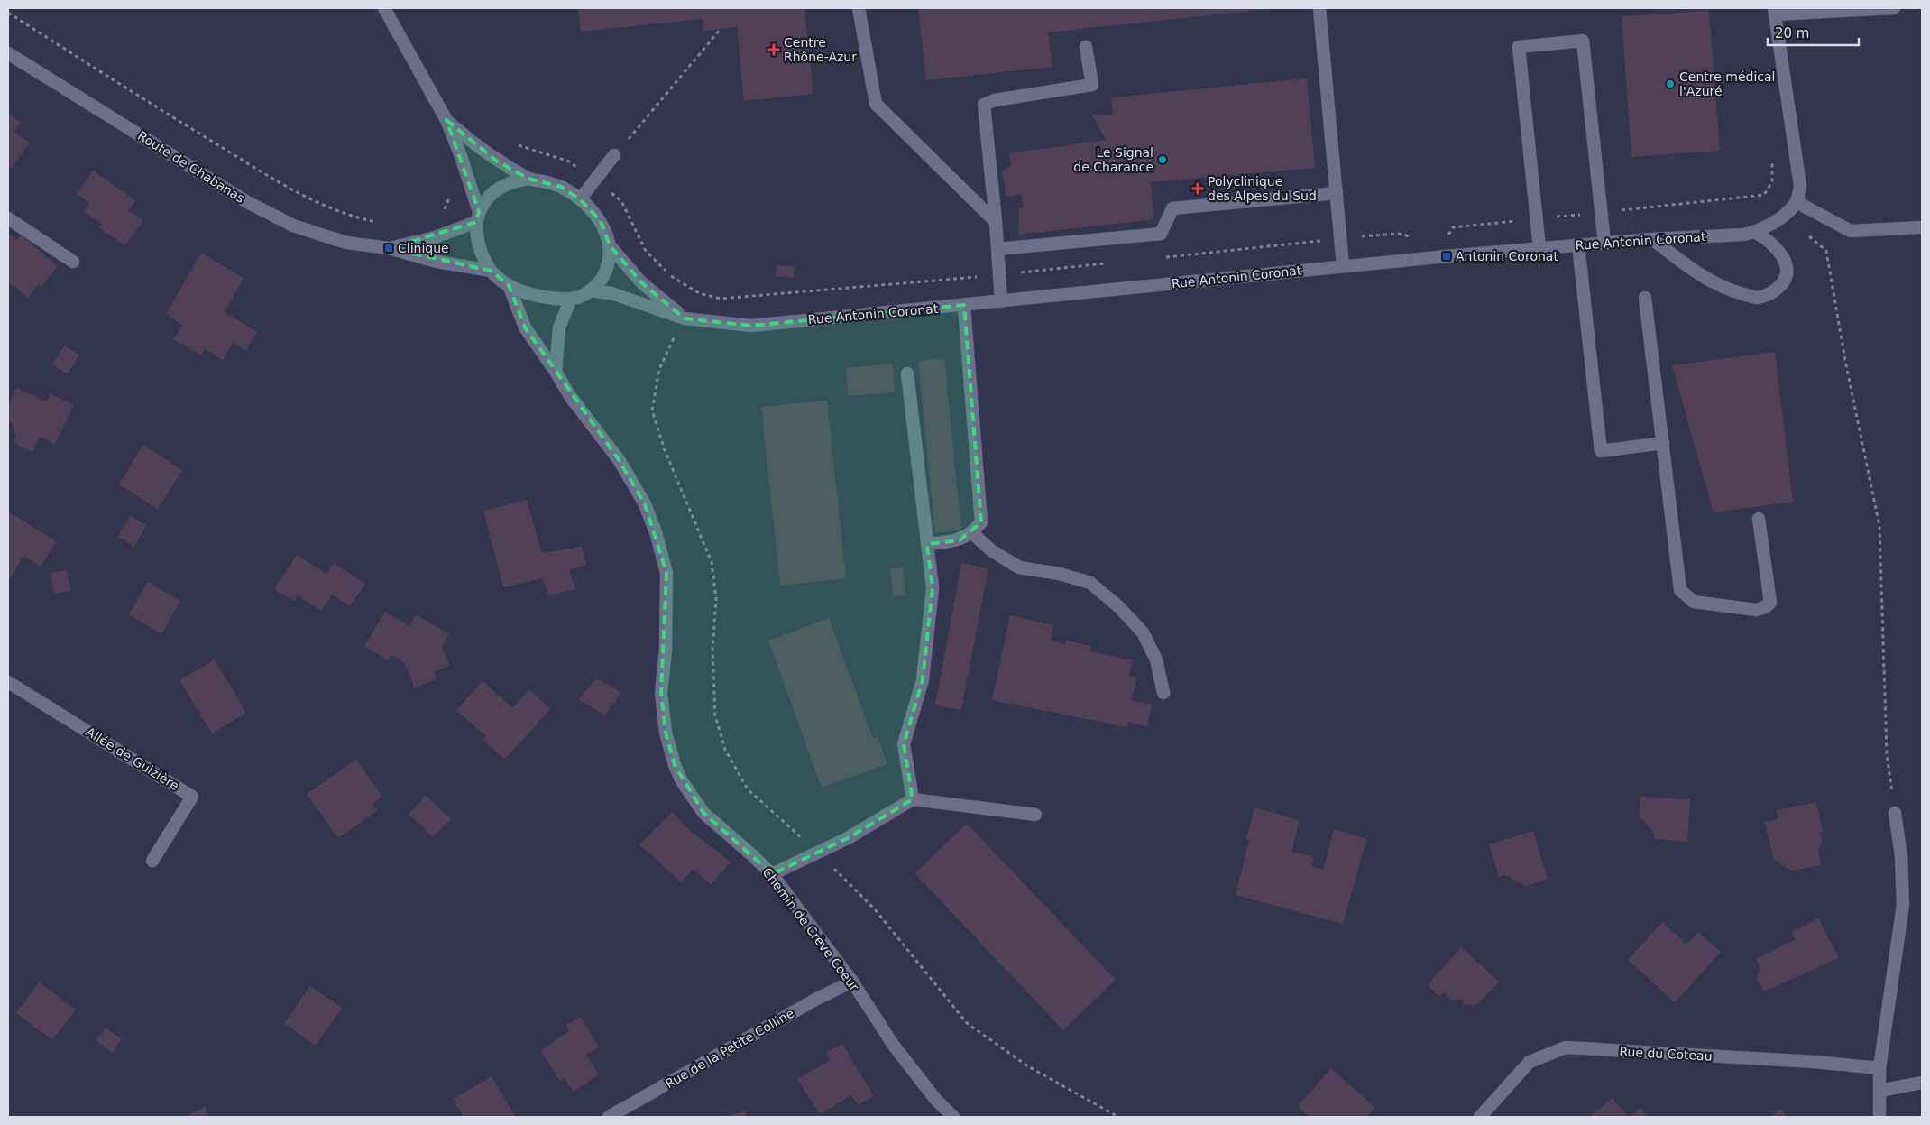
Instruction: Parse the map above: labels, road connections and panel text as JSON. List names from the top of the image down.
{
  "streets": {
    "street": [
      "Route de Chabanas",
      "Rue Antonin Coronat",
      "Allée de Guizière",
      "Chemin de Crève Coeur",
      "Rue de la Petite Colline",
      "Rue du Coteau"
    ]
  },
  "crossings": [
    ["Route de Chabanas", "Rue Antonin Coronat"],
    ["Route de Chabanas", "Chemin de Crève Coeur"],
    ["Rue Antonin Coronat", "Chemin de Crève Coeur"],
    ["Chemin de Crève Coeur", "Rue de la Petite Colline"]
  ],
  "places": {
    "health": ["Centre Rhône-Azur", "Polyclinique des Alpes du Sud"],
    "other": ["Centre médical l'Azuré", "Le Signal de Charance"],
    "transit": ["Clinique", "Antonin Coronat"]
  },
  "scale_bar": "20 m"
}
